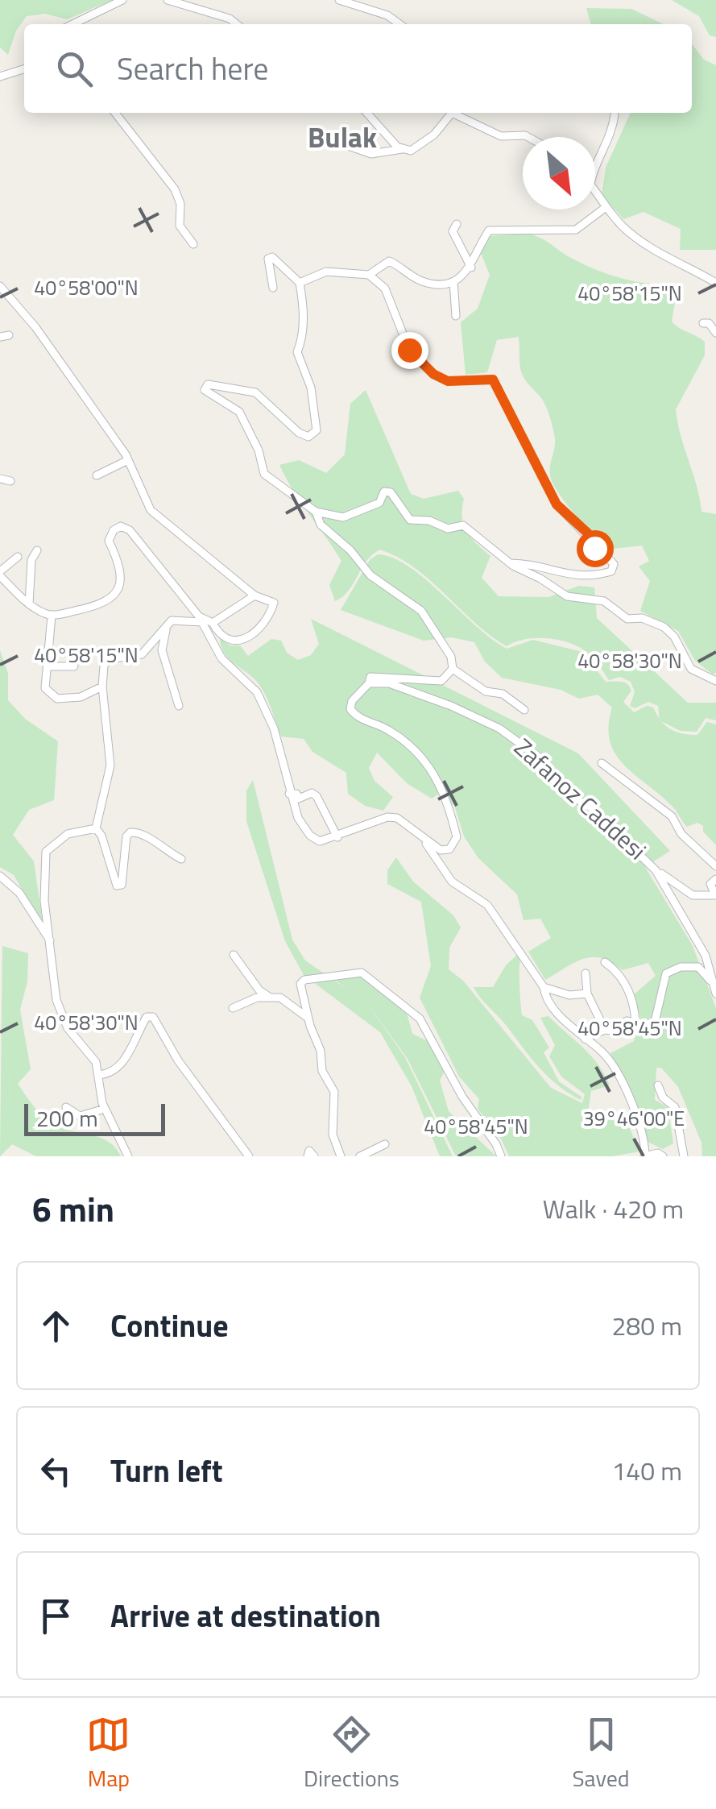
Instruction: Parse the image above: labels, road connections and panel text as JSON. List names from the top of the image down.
{
  "streets": {
    "street": ["Zafanoz Caddesi"]
  },
  "districts": ["Bulak"],
  "scale_bar": "200 m",
  "north": "bottom right",
  "page": {
    "search": "Search here",
    "scale": "200 m",
    "heading": ["6 min", "Walk · 420 m"],
    "list": [
      ["Continue", "280 m"],
      ["Turn left", "140 m"],
      "Arrive at destination"
    ],
    "nav": ["Map", "Directions", "Saved"]
  },
  "coordinates": [
    "40°58'00\"N",
    "40°58'15\"N",
    "40°58'30\"N",
    "40°58'45\"N",
    "39°46'00\"E"
  ]
}
